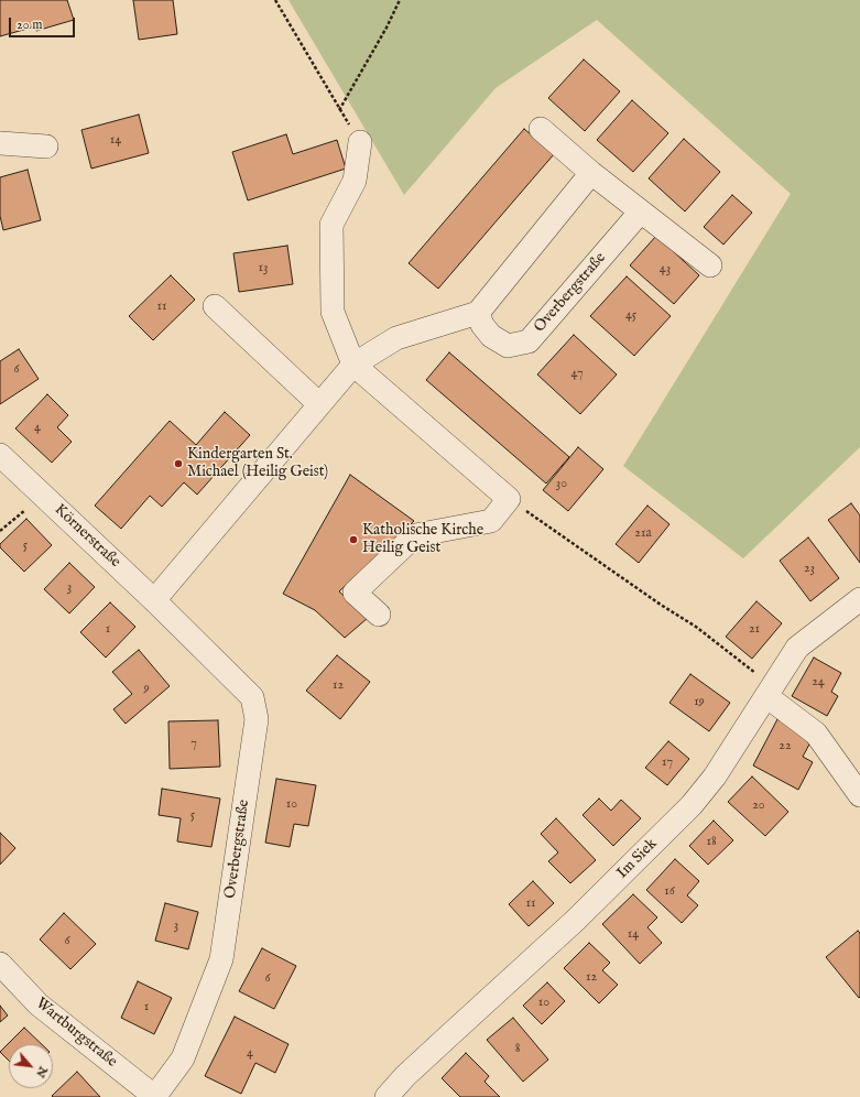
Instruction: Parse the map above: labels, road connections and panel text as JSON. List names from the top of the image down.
{
  "streets": {
    "street": [
      "Overbergstraße",
      "Körnerstraße",
      "Im Siek",
      "Wartburgstraße"
    ]
  },
  "crossings": [
    ["Overbergstraße", "Körnerstraße"],
    ["Overbergstraße", "Wartburgstraße"]
  ],
  "places": ["Kindergarten St. Michael (Heilig Geist)", "Katholische Kirche Heilig Geist"],
  "house_numbers": [
    "14",
    "13",
    "43",
    "11",
    "45",
    "6",
    "47",
    "4",
    "30",
    "21a",
    "5",
    "23",
    "3",
    "1",
    "21",
    "24",
    "12",
    "9",
    "19",
    "7",
    "22",
    "17",
    "10",
    "20",
    "5",
    "18",
    "16",
    "11",
    "3",
    "14",
    "6",
    "12",
    "6",
    "10",
    "1",
    "8",
    "4"
  ],
  "scale_bar": "20 m",
  "north": "bottom right"
}
